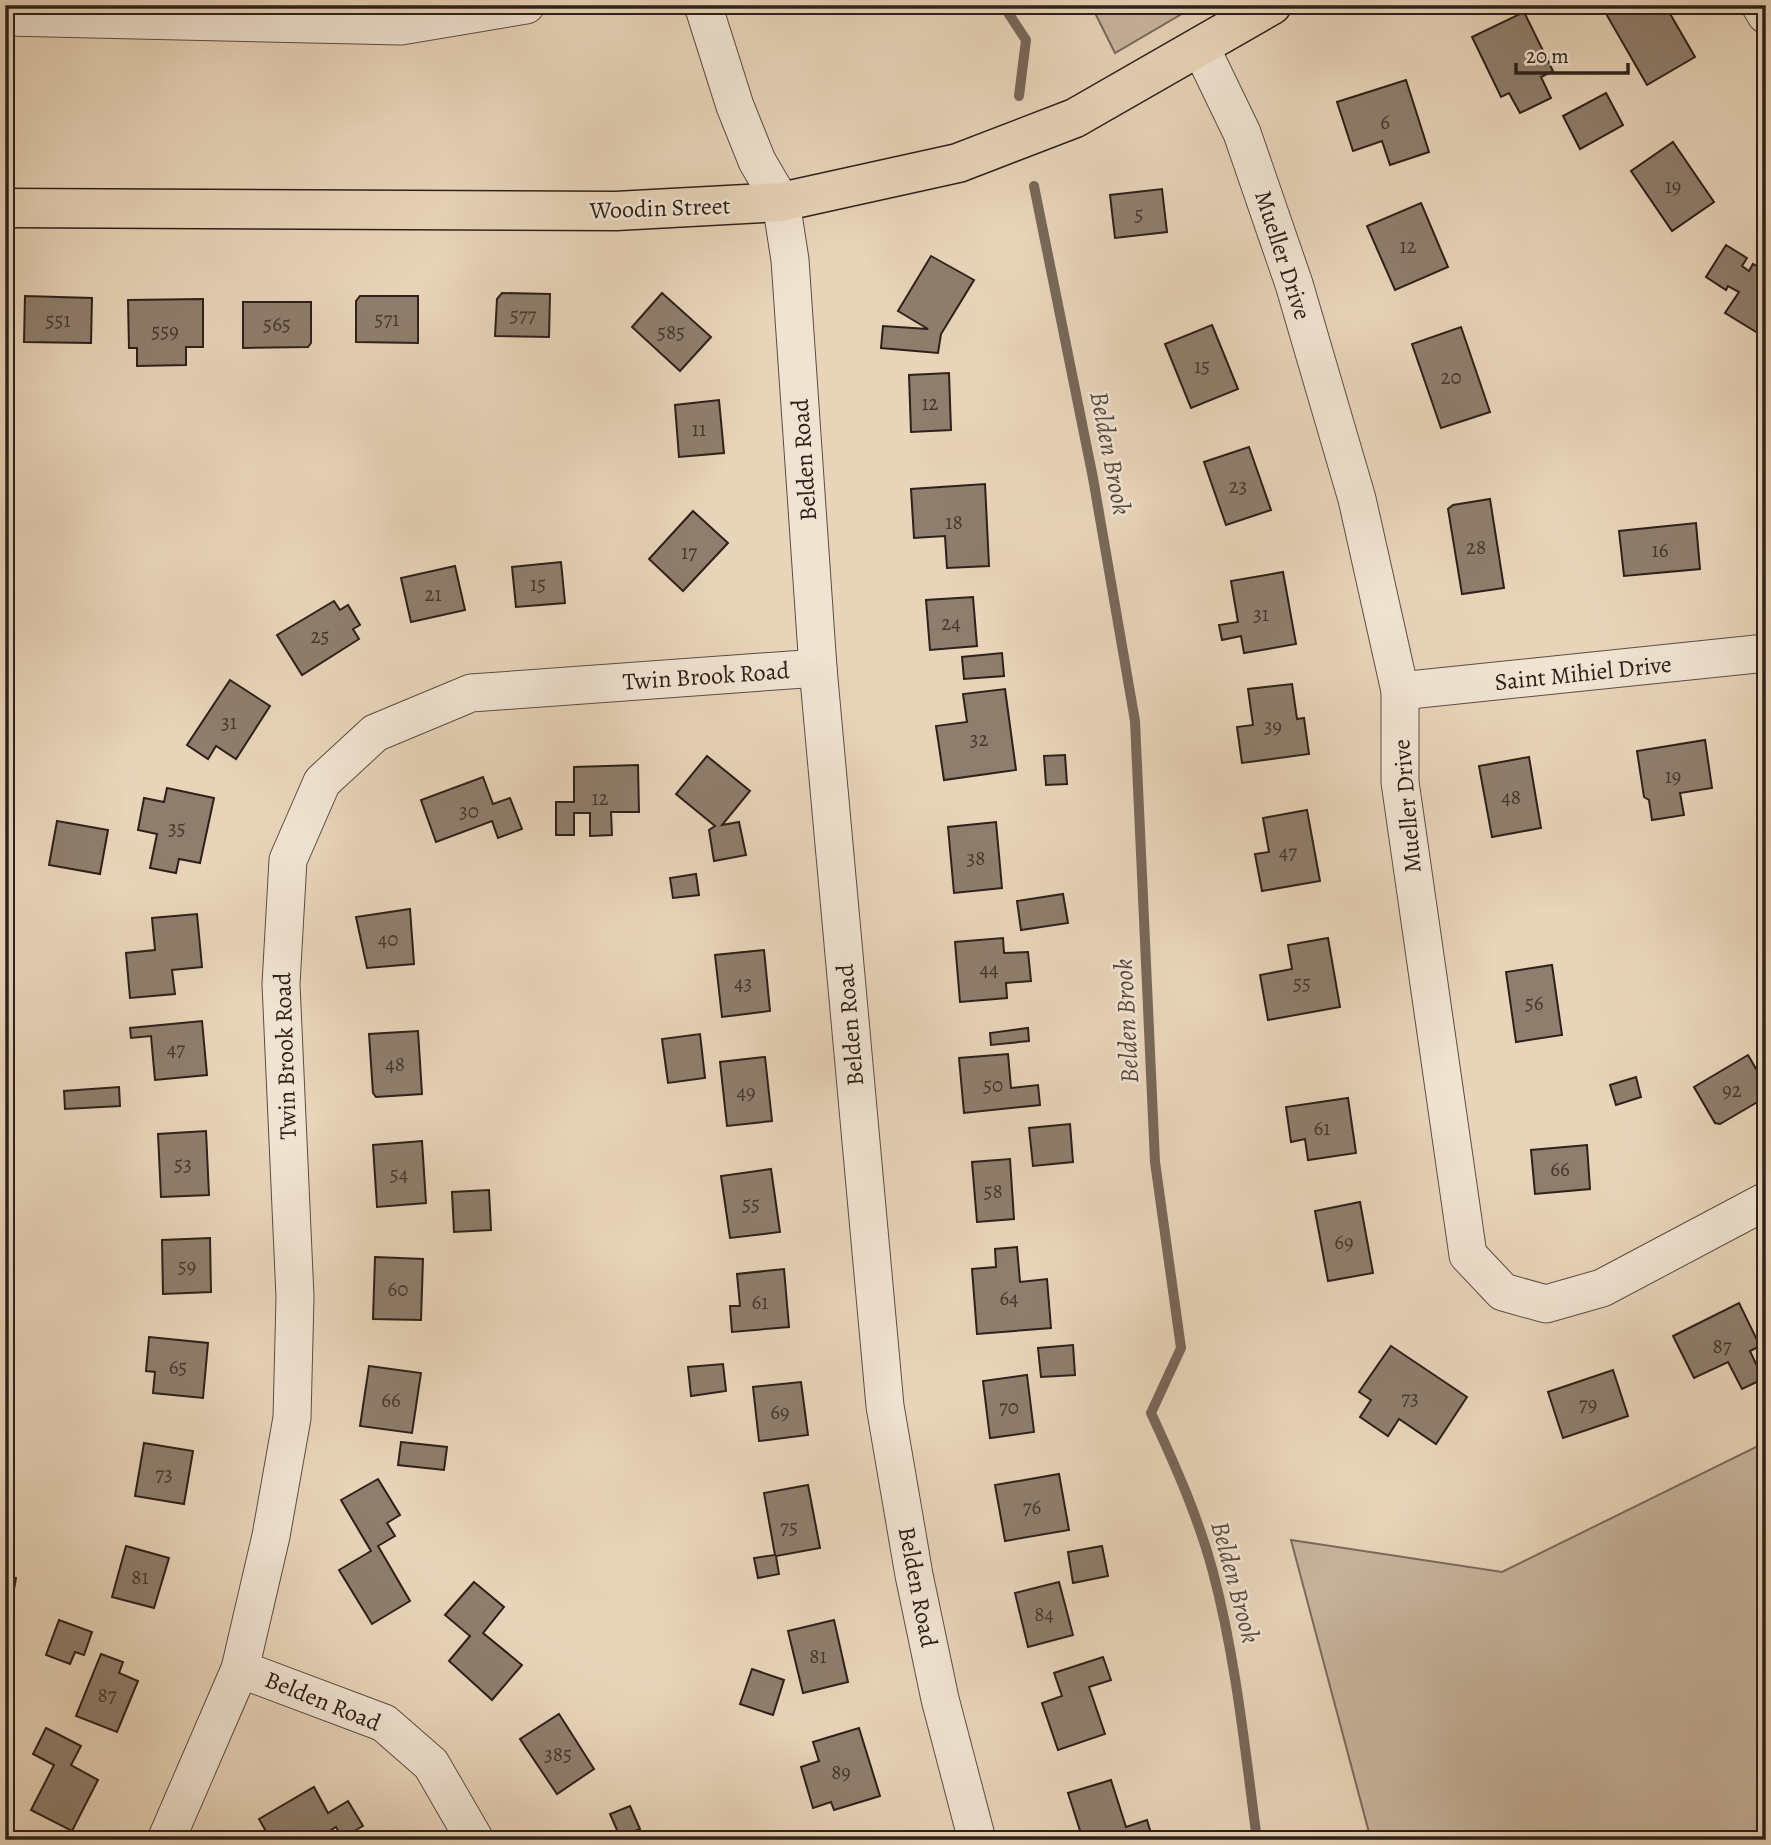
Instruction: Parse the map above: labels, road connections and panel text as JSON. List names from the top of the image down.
{
  "streets": {
    "main road": ["Woodin Street"],
    "street": [
      "Mueller Drive",
      "Belden Road",
      "Saint Mihiel Drive",
      "Twin Brook Road"
    ]
  },
  "crossings": [
    ["Woodin Street", "Mueller Drive"],
    ["Woodin Street", "Belden Road"],
    ["Mueller Drive", "Saint Mihiel Drive"],
    ["Belden Road", "Twin Brook Road"]
  ],
  "water": ["Belden Brook"],
  "house_numbers": [
    "6",
    "19",
    "5",
    "12",
    "577",
    "571",
    "551",
    "565",
    "559",
    "585",
    "15",
    "20",
    "12",
    "11",
    "23",
    "18",
    "28",
    "16",
    "17",
    "15",
    "21",
    "31",
    "24",
    "25",
    "31",
    "39",
    "32",
    "19",
    "48",
    "12",
    "30",
    "35",
    "47",
    "38",
    "40",
    "44",
    "43",
    "55",
    "56",
    "47",
    "48",
    "50",
    "92",
    "49",
    "61",
    "53",
    "66",
    "54",
    "58",
    "55",
    "69",
    "59",
    "60",
    "64",
    "61",
    "87",
    "65",
    "73",
    "66",
    "79",
    "70",
    "69",
    "73",
    "76",
    "75",
    "81",
    "84",
    "81",
    "87",
    "385",
    "89"
  ],
  "scale_bar": "20 m"
}
